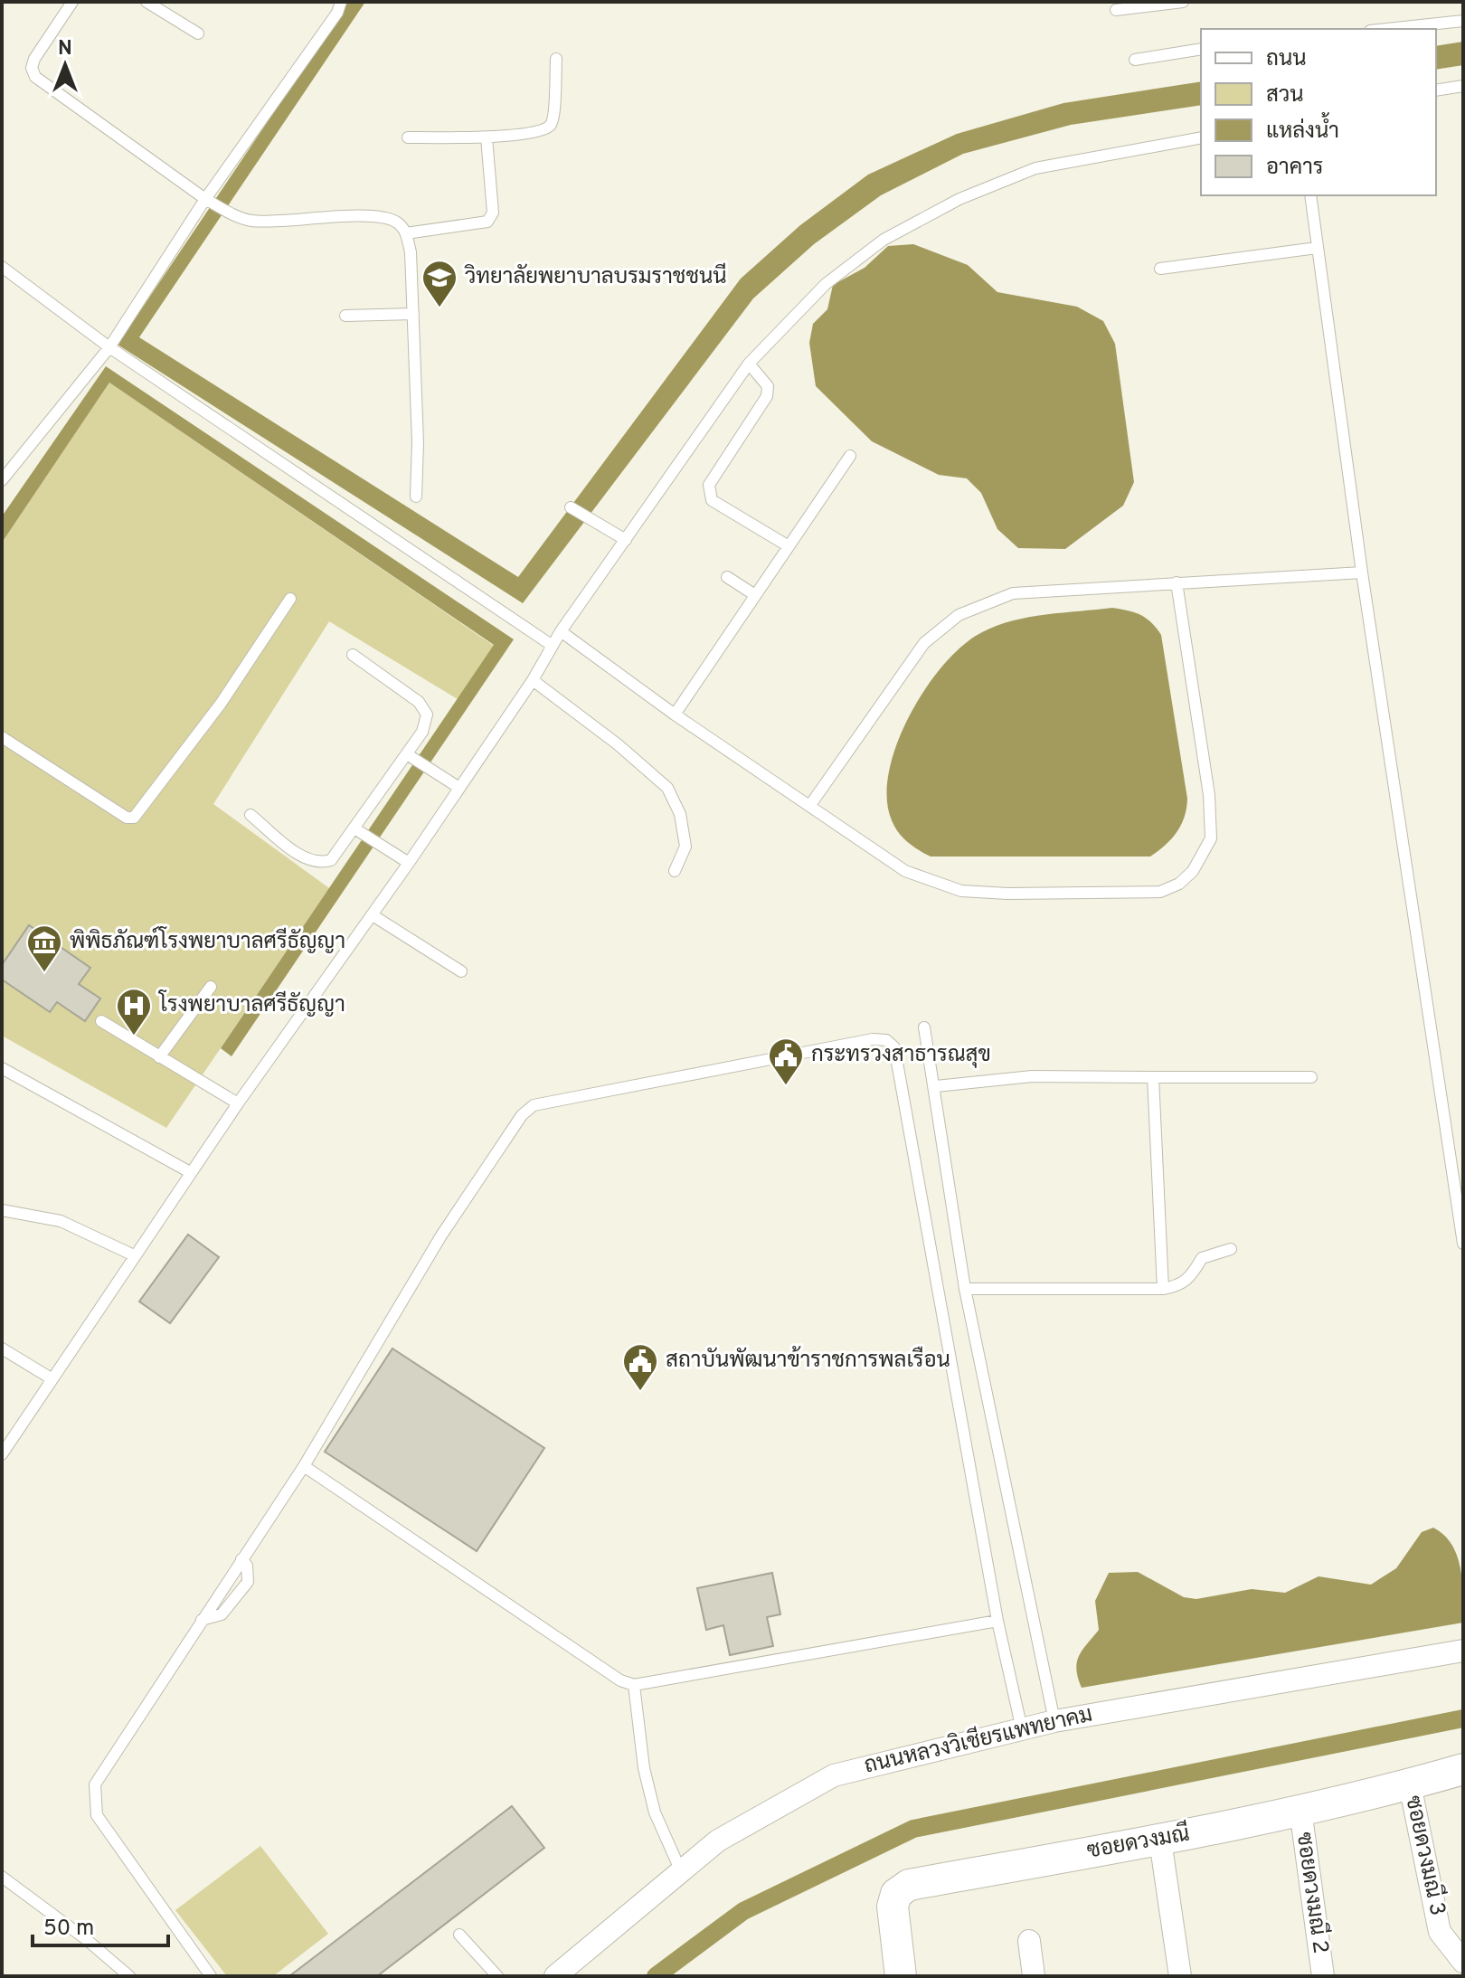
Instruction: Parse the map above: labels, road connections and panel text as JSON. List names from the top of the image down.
{
  "streets": {
    "street": [
      "ถนนหลวงวิเชียรแพทยาคม",
      "ซอยดวงมณี",
      "ซอยดวงมณี 3",
      "ซอยดวงมณี 2"
    ]
  },
  "crossings": [
    ["ซอยดวงมณี", "ซอยดวงมณี 3"],
    ["ซอยดวงมณี", "ซอยดวงมณี 2"]
  ],
  "places": {
    "school or university": ["วิทยาลัยพยาบาลบรมราชชนนี"],
    "museum": ["พิพิธภัณฑ์โรงพยาบาลศรีธัญญา"],
    "hospital": ["โรงพยาบาลศรีธัญญา"],
    "public building": ["กระทรวงสาธารณสุข", "สถาบันพัฒนาข้าราชการพลเรือน"]
  },
  "legend": [
    "ถนน",
    "สวน",
    "แหล่งน้ำ",
    "อาคาร"
  ],
  "scale_bar": "50 m",
  "north": "top"
}
